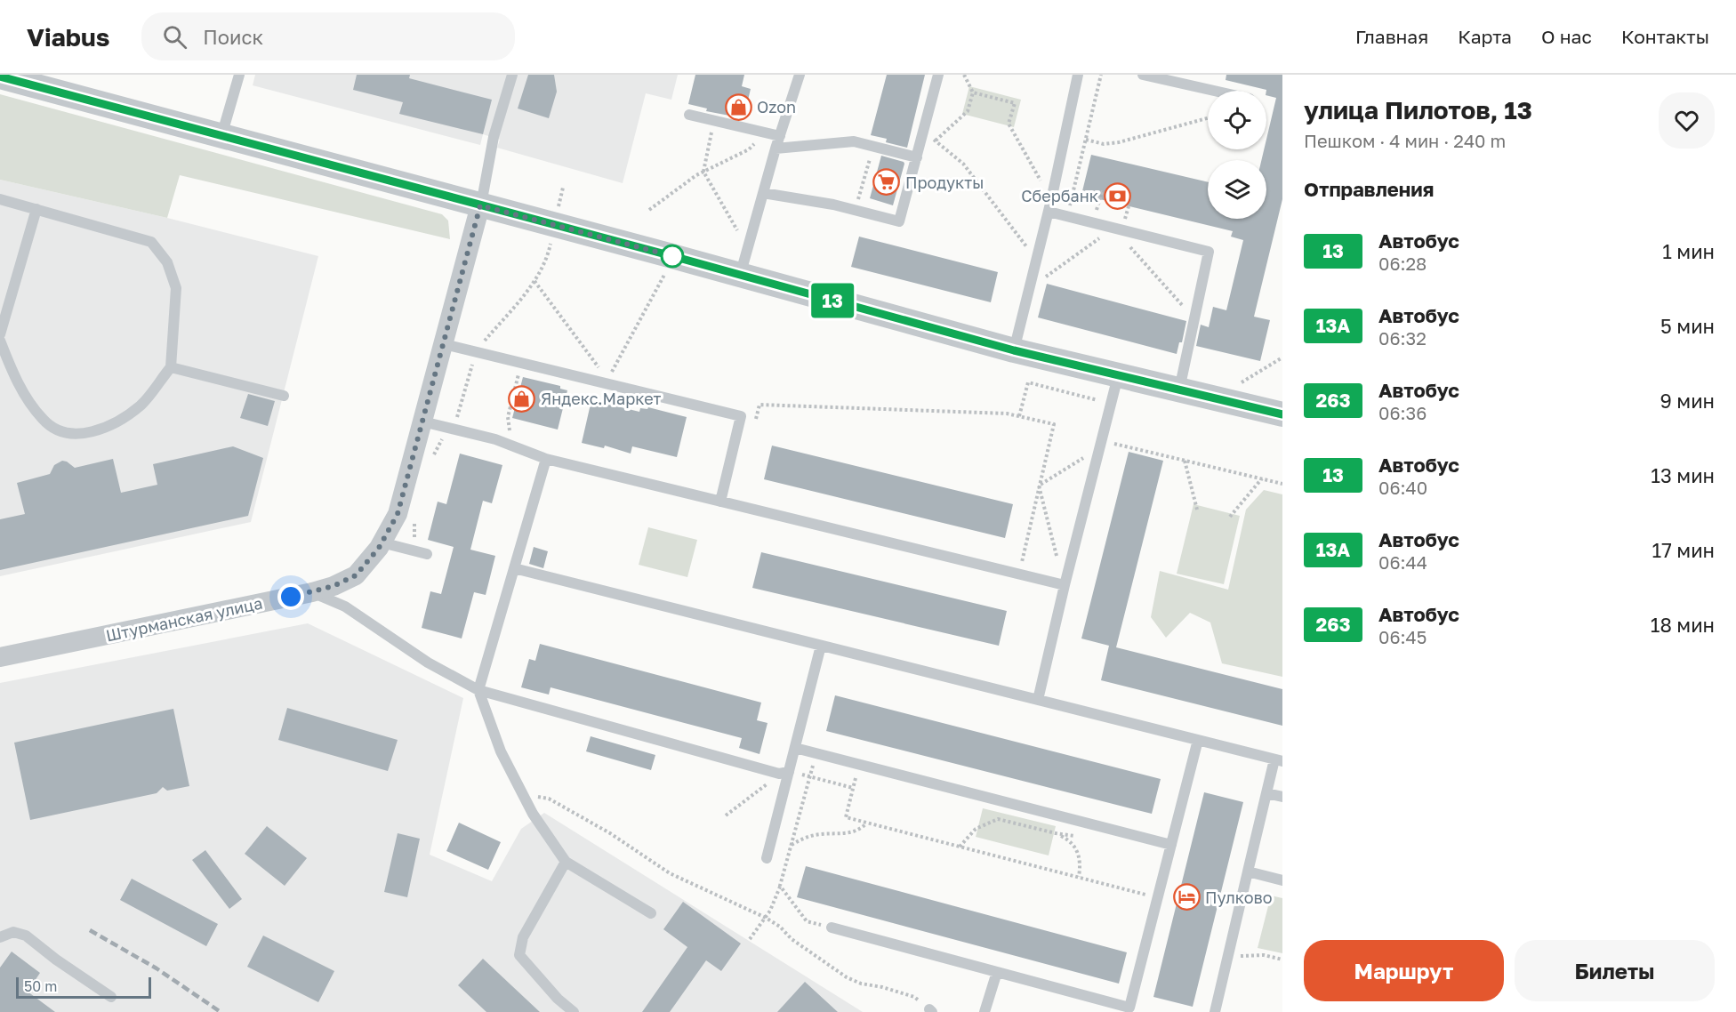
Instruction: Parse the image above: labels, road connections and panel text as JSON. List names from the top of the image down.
{
  "streets": {
    "street": ["Штурманская улица"]
  },
  "places": {
    "shop": ["Ozon", "Яндекс.Маркет"],
    "supermarket": ["Продукты"],
    "bank": ["Сбербанк"],
    "hotel": ["Пулково"]
  },
  "lines": ["bus line 13"],
  "scale_bar": "50 m",
  "page": {
    "header": "Viabus",
    "search": "Поиск",
    "nav": [
      "Главная",
      "Карта",
      "О нас",
      "Контакты"
    ],
    "on_map": "13",
    "heading": [
      ["улица Пилотов, 13", "Пешком · 4 мин · 240 m"],
      "Отправления"
    ],
    "list": [
      {
        "mark": "13",
        "name": "Автобус",
        "note": "06:28",
        "value": "1 мин"
      },
      {
        "mark": "13А",
        "name": "Автобус",
        "note": "06:32",
        "value": "5 мин"
      },
      {
        "mark": "263",
        "name": "Автобус",
        "note": "06:36",
        "value": "9 мин"
      },
      {
        "mark": "13",
        "name": "Автобус",
        "note": "06:40",
        "value": "13 мин"
      },
      {
        "mark": "13А",
        "name": "Автобус",
        "note": "06:44",
        "value": "17 мин"
      },
      {
        "mark": "263",
        "name": "Автобус",
        "note": "06:45",
        "value": "18 мин"
      }
    ],
    "buttons": ["Маршрут", "Билеты"],
    "scale": "50 m"
  }
}
